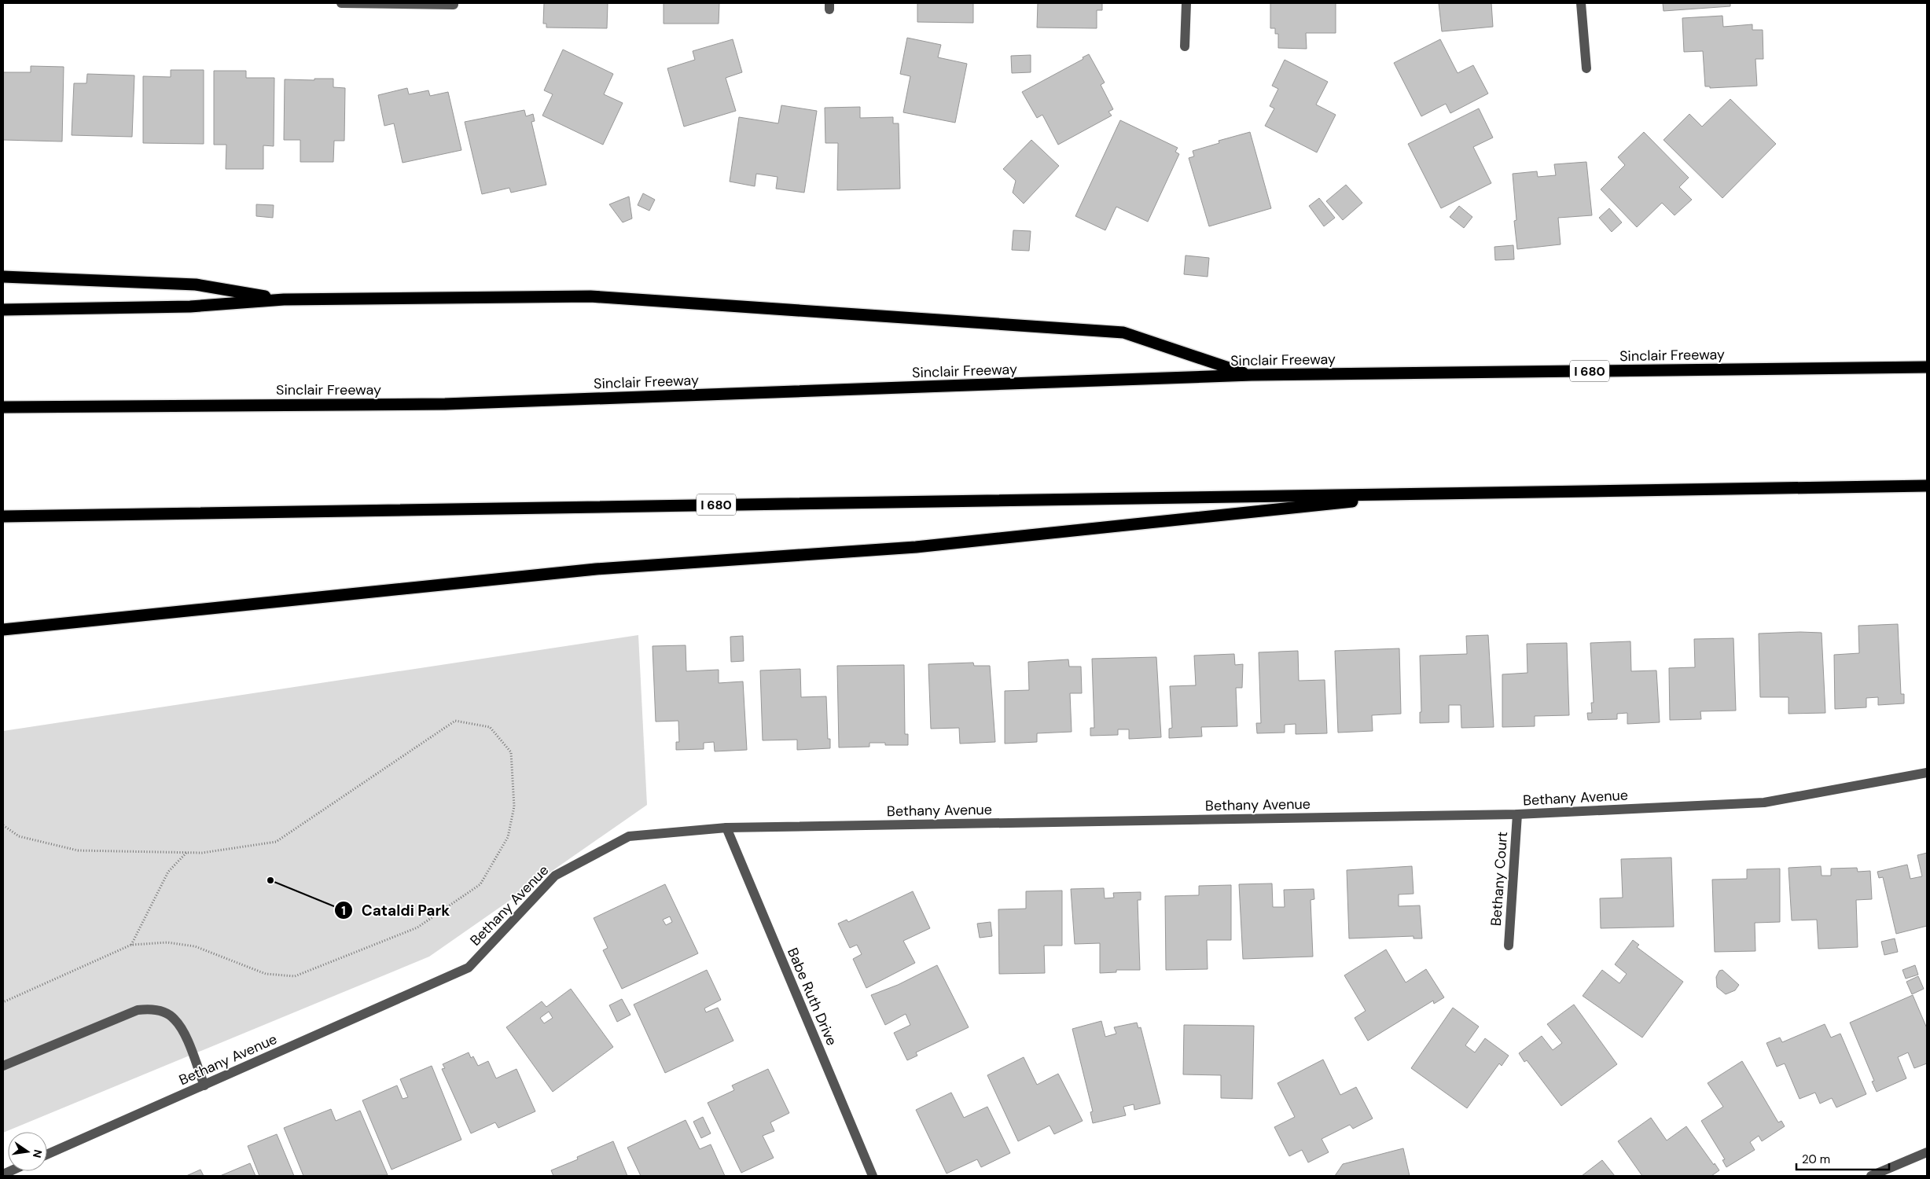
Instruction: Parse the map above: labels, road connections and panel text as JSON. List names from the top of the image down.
{
  "streets": {
    "highway": ["Sinclair Freeway", "I 680"],
    "street": ["Bethany Avenue", "Bethany Court", "Babe Ruth Drive"]
  },
  "crossings": [
    ["Bethany Avenue", "Bethany Court"],
    ["Bethany Avenue", "Babe Ruth Drive"]
  ],
  "places": ["Cataldi Park"],
  "scale_bar": "20 m",
  "north": "right"
}
